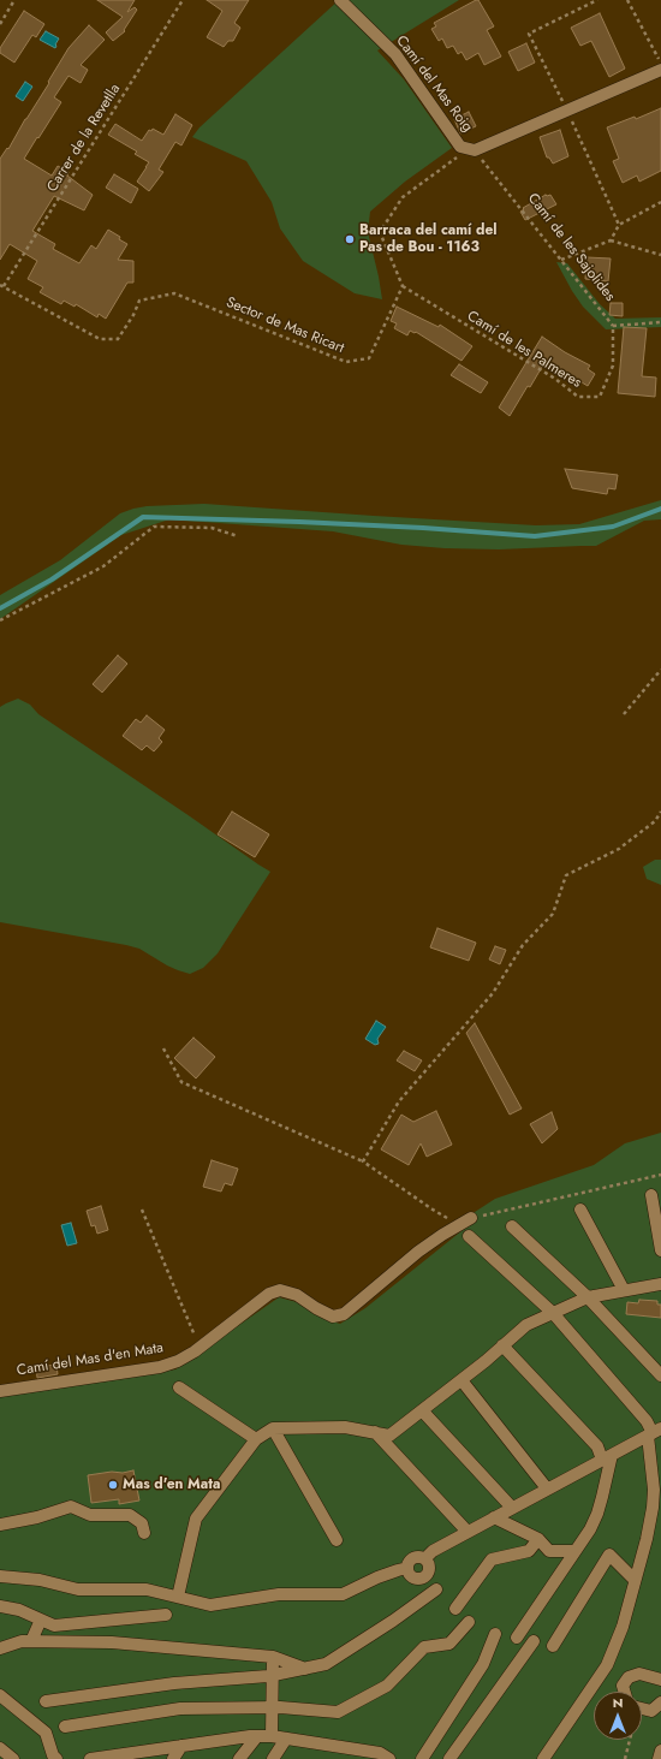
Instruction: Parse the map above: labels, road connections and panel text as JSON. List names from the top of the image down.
{
  "streets": {
    "street": ["Camí del Mas Roig", "Camí del Mas d'en Mata"],
    "path": [
      "Carrer de la Revetlla",
      "Camí de les Sajolides",
      "Sector de Mas Ricart",
      "Camí de les Palmeres"
    ]
  },
  "crossings": [
    ["Camí del Mas Roig", "Camí de les Sajolides"],
    ["Carrer de la Revetlla", "Sector de Mas Ricart"],
    ["Camí de les Sajolides", "Camí de les Palmeres"],
    ["Sector de Mas Ricart", "Camí de les Palmeres"]
  ],
  "places": ["Barraca del camí del Pas de Bou - 1163", "Mas d'en Mata"],
  "north": "top"
}
